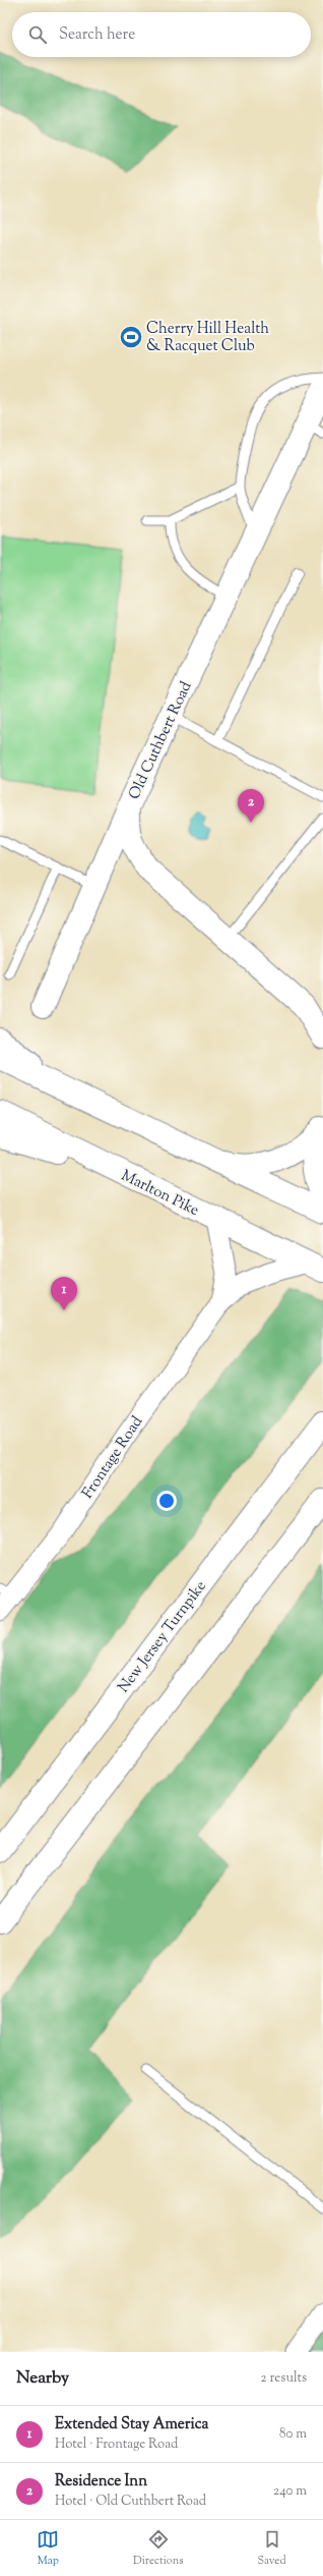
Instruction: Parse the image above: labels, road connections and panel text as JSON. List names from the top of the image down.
{
  "streets": {
    "main road": ["Old Cuthbert Road", "Marlton Pike", "New Jersey Turnpike"],
    "street": ["Frontage Road"]
  },
  "crossings": [
    ["Marlton Pike", "Frontage Road"]
  ],
  "places": {
    "sports": ["Cherry Hill Health & Racquet Club"]
  },
  "page": {
    "search": "Search here",
    "pins": ["2", "1"],
    "heading": ["Nearby", "2 results"],
    "list": [
      {
        "mark": "1",
        "name": "Extended Stay America",
        "note": "Hotel · Frontage Road",
        "value": "80 m"
      },
      {
        "mark": "2",
        "name": "Residence Inn",
        "note": "Hotel · Old Cuthbert Road",
        "value": "240 m"
      }
    ],
    "nav": ["Map", "Directions", "Saved"]
  }
}
